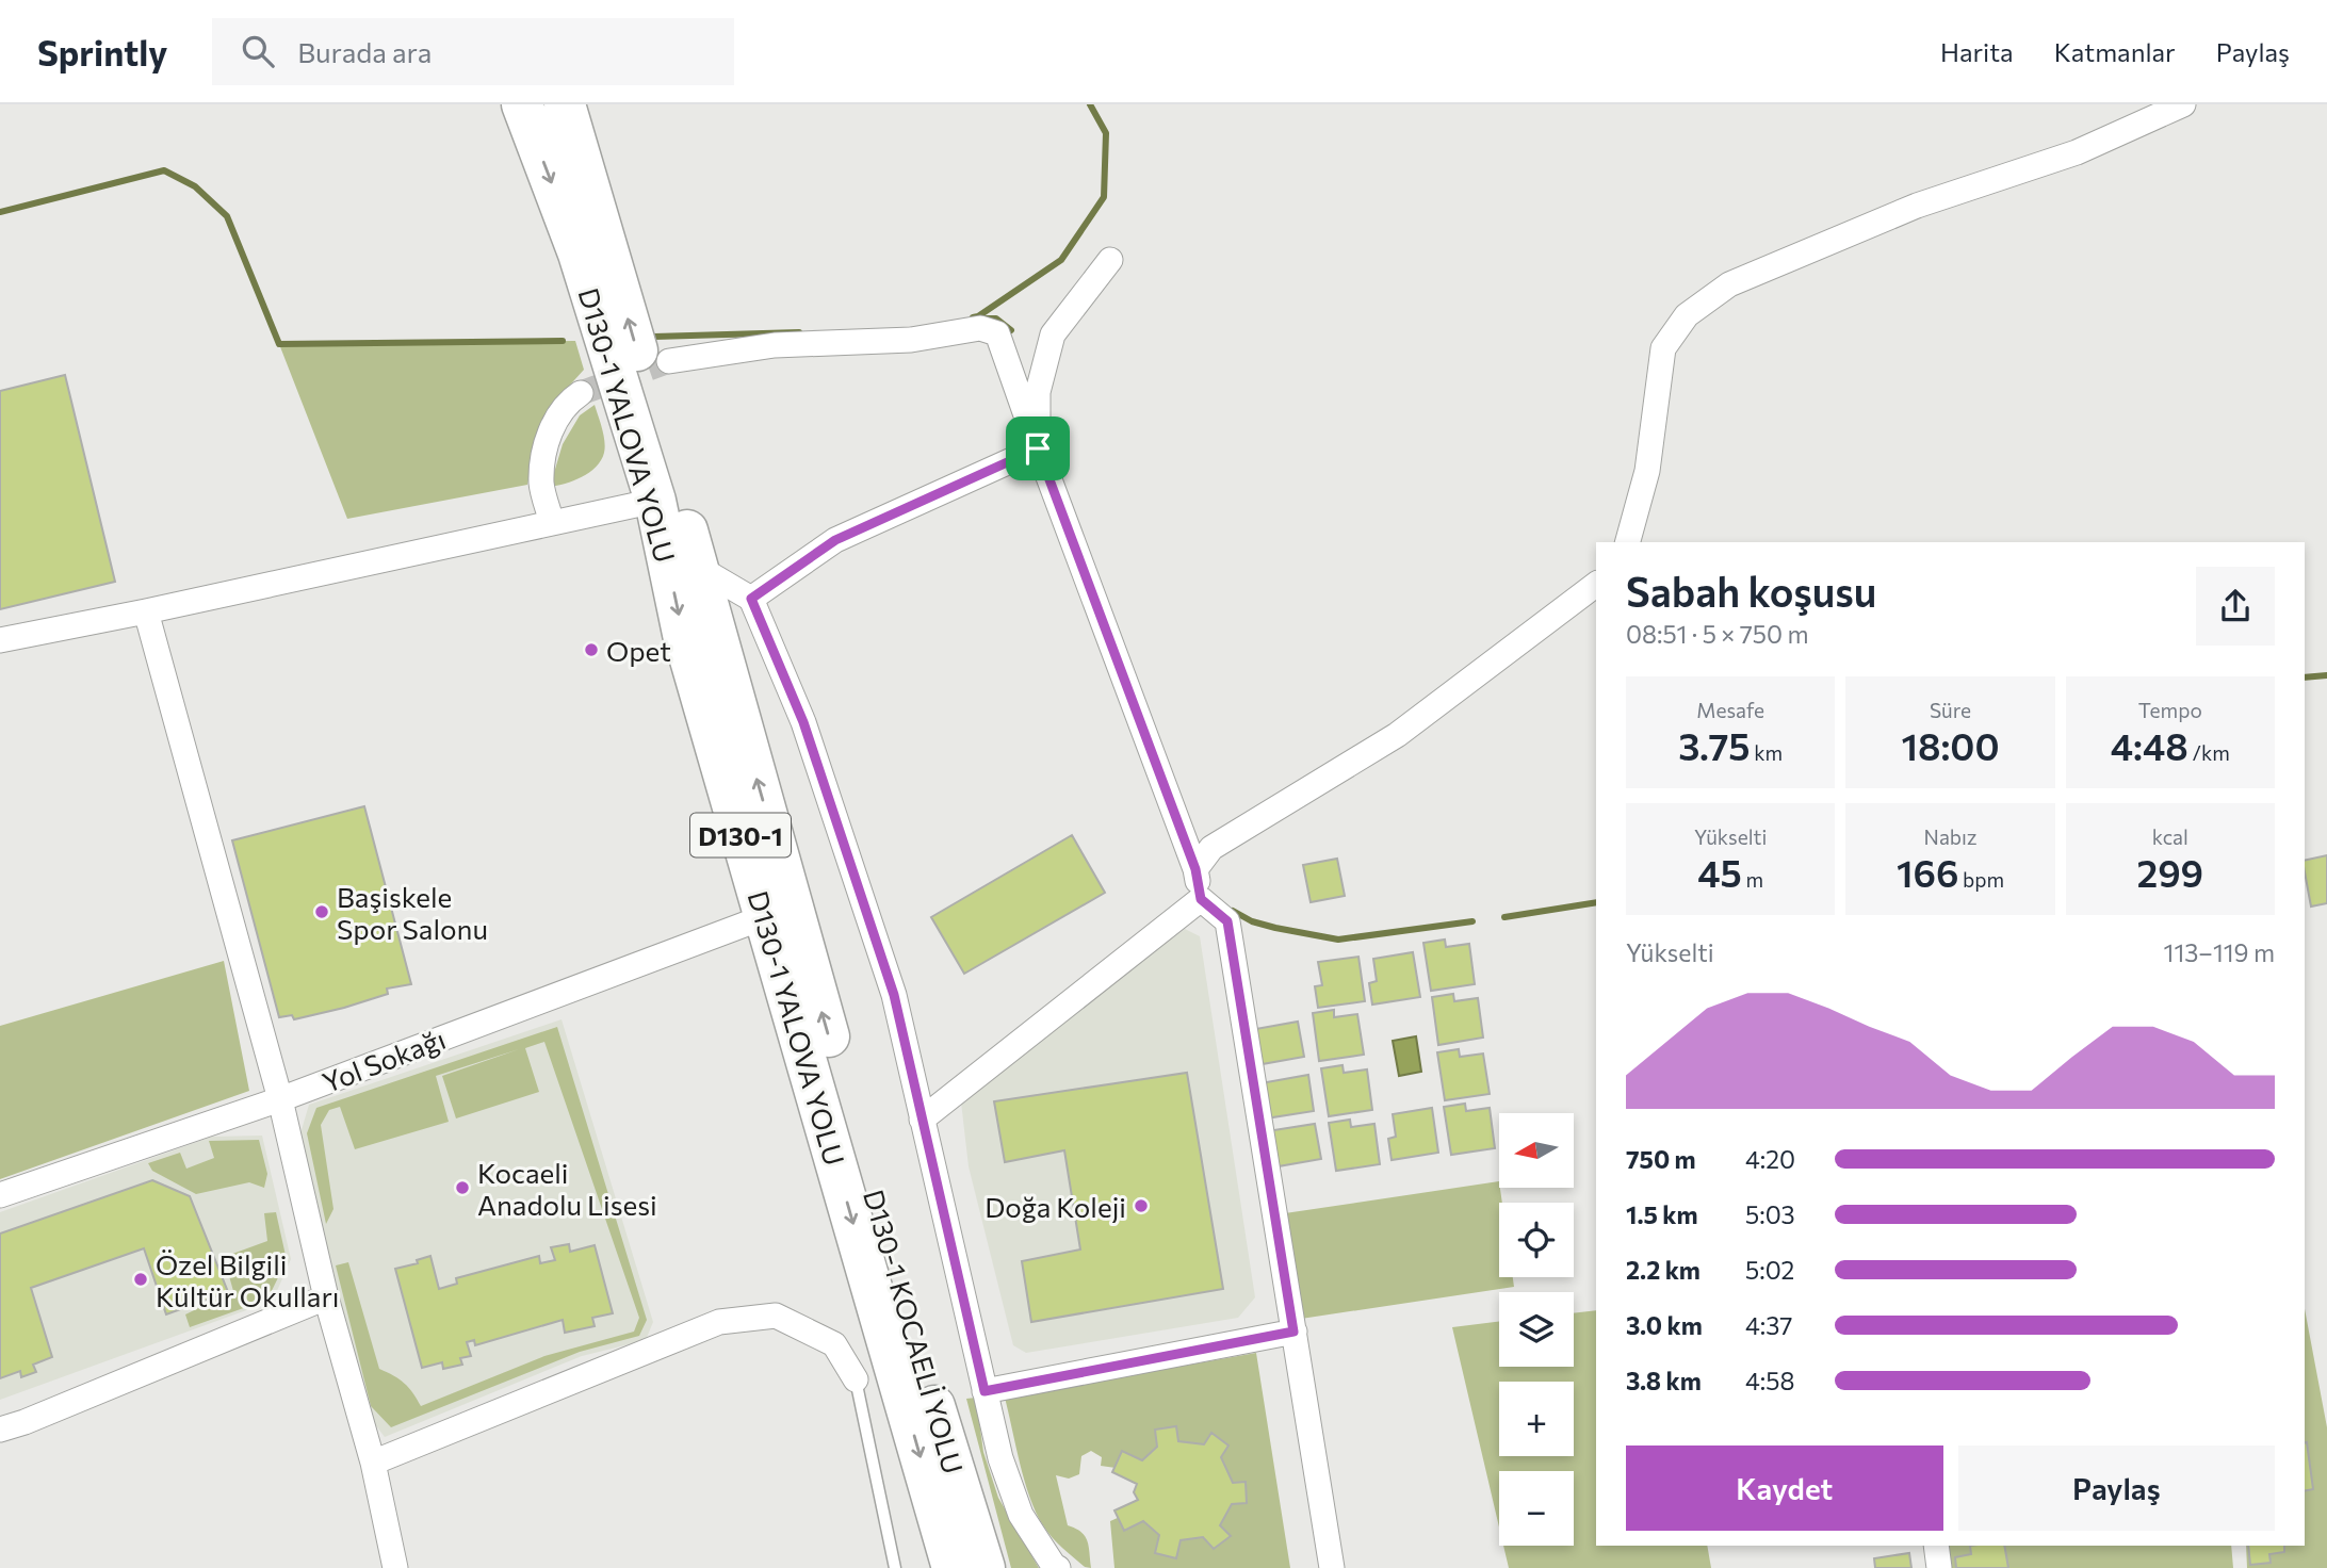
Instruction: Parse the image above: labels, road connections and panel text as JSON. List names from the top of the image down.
{
  "streets": {
    "highway": ["D130-1 YALOVA YOLU", "D130-1", "D130-1 KOCAELİ YOLU"],
    "street": ["Yol Sokağı"]
  },
  "crossings": [
    ["D130-1 YALOVA YOLU", "Yol Sokağı"]
  ],
  "one_way": ["D130-1 YALOVA YOLU", "D130-1 KOCAELİ YOLU"],
  "places": [
    "Opet",
    "Başiskele Spor Salonu",
    "Kocaeli Anadolu Lisesi",
    "Doğa Koleji",
    "Özel Bilgili Kültür Okulları"
  ],
  "north": "left",
  "page": {
    "header": "Sprintly",
    "search": "Burada ara",
    "nav": ["Harita", "Katmanlar", "Paylaş"],
    "heading": ["Sabah koşusu", "08:51 · 5 × 750 m"],
    "stats": [
      ["Mesafe", "3.75 km"],
      ["Süre", "18:00"],
      ["Tempo", "4:48 /km"],
      ["Yükselti", "45 m"],
      ["Nabız", "166 bpm"],
      ["kcal", "299"]
    ],
    "chart": ["Yükselti", "113–119 m"],
    "map_buttons": ["+", "−"],
    "list": [
      {
        "name": "750 m",
        "note": "4:20"
      },
      {
        "name": "1.5 km",
        "note": "5:03"
      },
      {
        "name": "2.2 km",
        "note": "5:02"
      },
      {
        "name": "3.0 km",
        "note": "4:37"
      },
      {
        "name": "3.8 km",
        "note": "4:58"
      }
    ],
    "buttons": ["Kaydet", "Paylaş"]
  }
}
